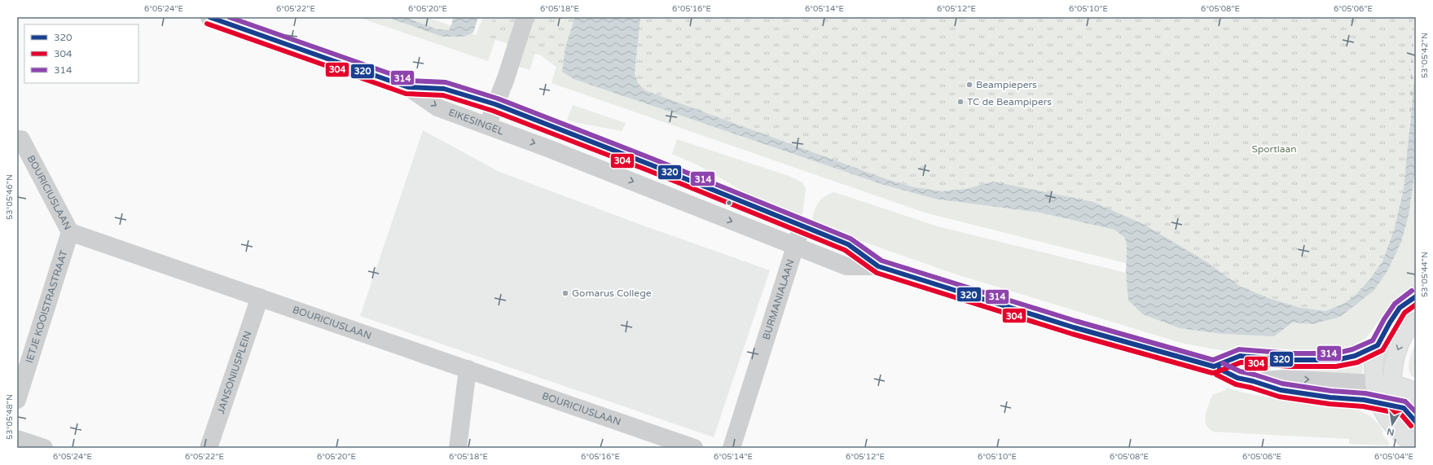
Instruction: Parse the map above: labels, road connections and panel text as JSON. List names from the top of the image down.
{
  "streets": {
    "street": [
      "EIKESINGEL",
      "BOURICIUSLAAN",
      "BURMANIALAAN",
      "IETJE KOOISTRASTRAAT",
      "JANSONIUSPLEIN"
    ]
  },
  "crossings": [
    ["EIKESINGEL", "BURMANIALAAN"],
    ["BOURICIUSLAAN", "IETJE KOOISTRASTRAAT"],
    ["BOURICIUSLAAN", "JANSONIUSPLEIN"]
  ],
  "parks": ["Sportlaan"],
  "places": ["Beampiepers", "TC de Beampipers", "Gomarus College"],
  "lines": ["transit line 320", "transit line 314", "transit line 304"],
  "legend": ["320", "304", "314"],
  "north": "bottom",
  "coordinates": [
    "6°05'24\"E",
    "6°05'22\"E",
    "6°05'20\"E",
    "6°05'18\"E",
    "6°05'16\"E",
    "6°05'14\"E",
    "6°05'12\"E",
    "6°05'10\"E",
    "6°05'08\"E",
    "6°05'06\"E",
    "53°05'42\"N",
    "53°05'46\"N",
    "53°05'44\"N",
    "53°05'48\"N",
    "6°05'04\"E"
  ]
}
